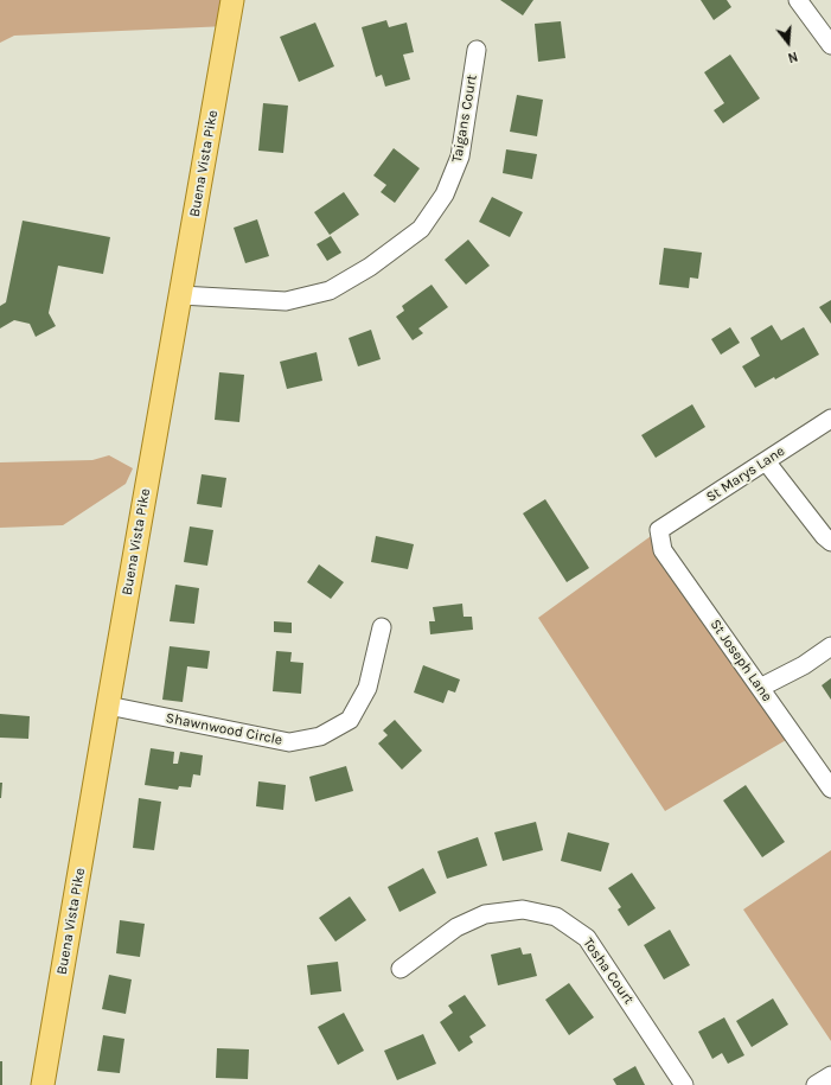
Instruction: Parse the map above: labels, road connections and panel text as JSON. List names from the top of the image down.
{
  "streets": {
    "main road": ["Buena Vista Pike"],
    "street": [
      "Taigans Court",
      "St Marys Lane",
      "St Joseph Lane",
      "Shawnwood Circle",
      "Tosha Court"
    ]
  },
  "crossings": [
    ["Taigans Court", "Buena Vista Pike"],
    ["Buena Vista Pike", "Shawnwood Circle"],
    ["St Marys Lane", "St Joseph Lane"]
  ],
  "north": "bottom"
}
